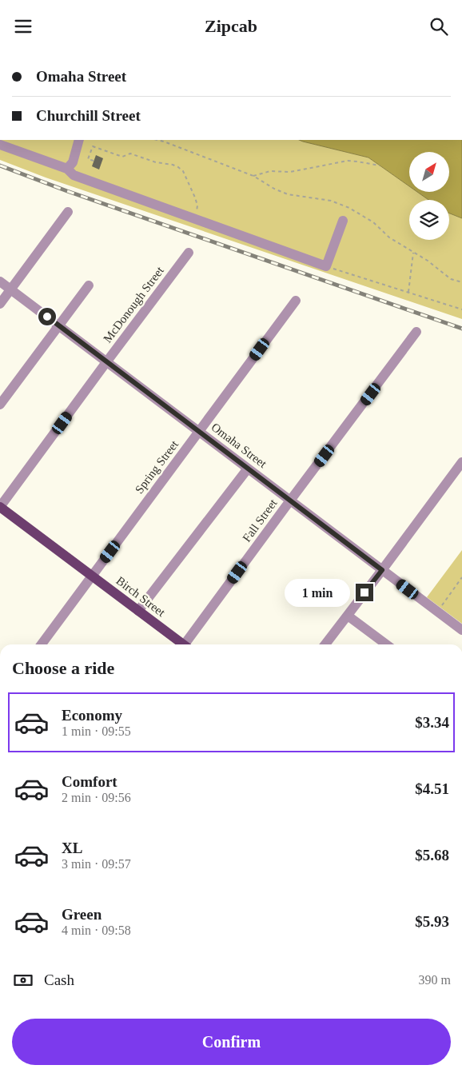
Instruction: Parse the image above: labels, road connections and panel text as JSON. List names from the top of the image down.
{
  "streets": {
    "main road": ["Birch Street"],
    "street": [
      "McDonough Street",
      "Omaha Street",
      "Spring Street",
      "Fall Street"
    ]
  },
  "crossings": [
    ["McDonough Street", "Omaha Street"],
    ["McDonough Street", "Birch Street"],
    ["Omaha Street", "Spring Street"],
    ["Omaha Street", "Fall Street"],
    ["Spring Street", "Birch Street"]
  ],
  "north": "top right",
  "page": {
    "header": "Zipcab",
    "banner": ["Omaha Street", "Churchill Street"],
    "bubble": "1 min",
    "heading": "Choose a ride",
    "list": [
      {
        "name": "Economy",
        "note": "1 min · 09:55",
        "value": "$3.34"
      },
      {
        "name": "Comfort",
        "note": "2 min · 09:56",
        "value": "$4.51"
      },
      {
        "name": "XL",
        "note": "3 min · 09:57",
        "value": "$5.68"
      },
      {
        "name": "Green",
        "note": "4 min · 09:58",
        "value": "$5.93"
      }
    ],
    "pay": ["Cash", "390 m"],
    "buttons": "Confirm"
  }
}
